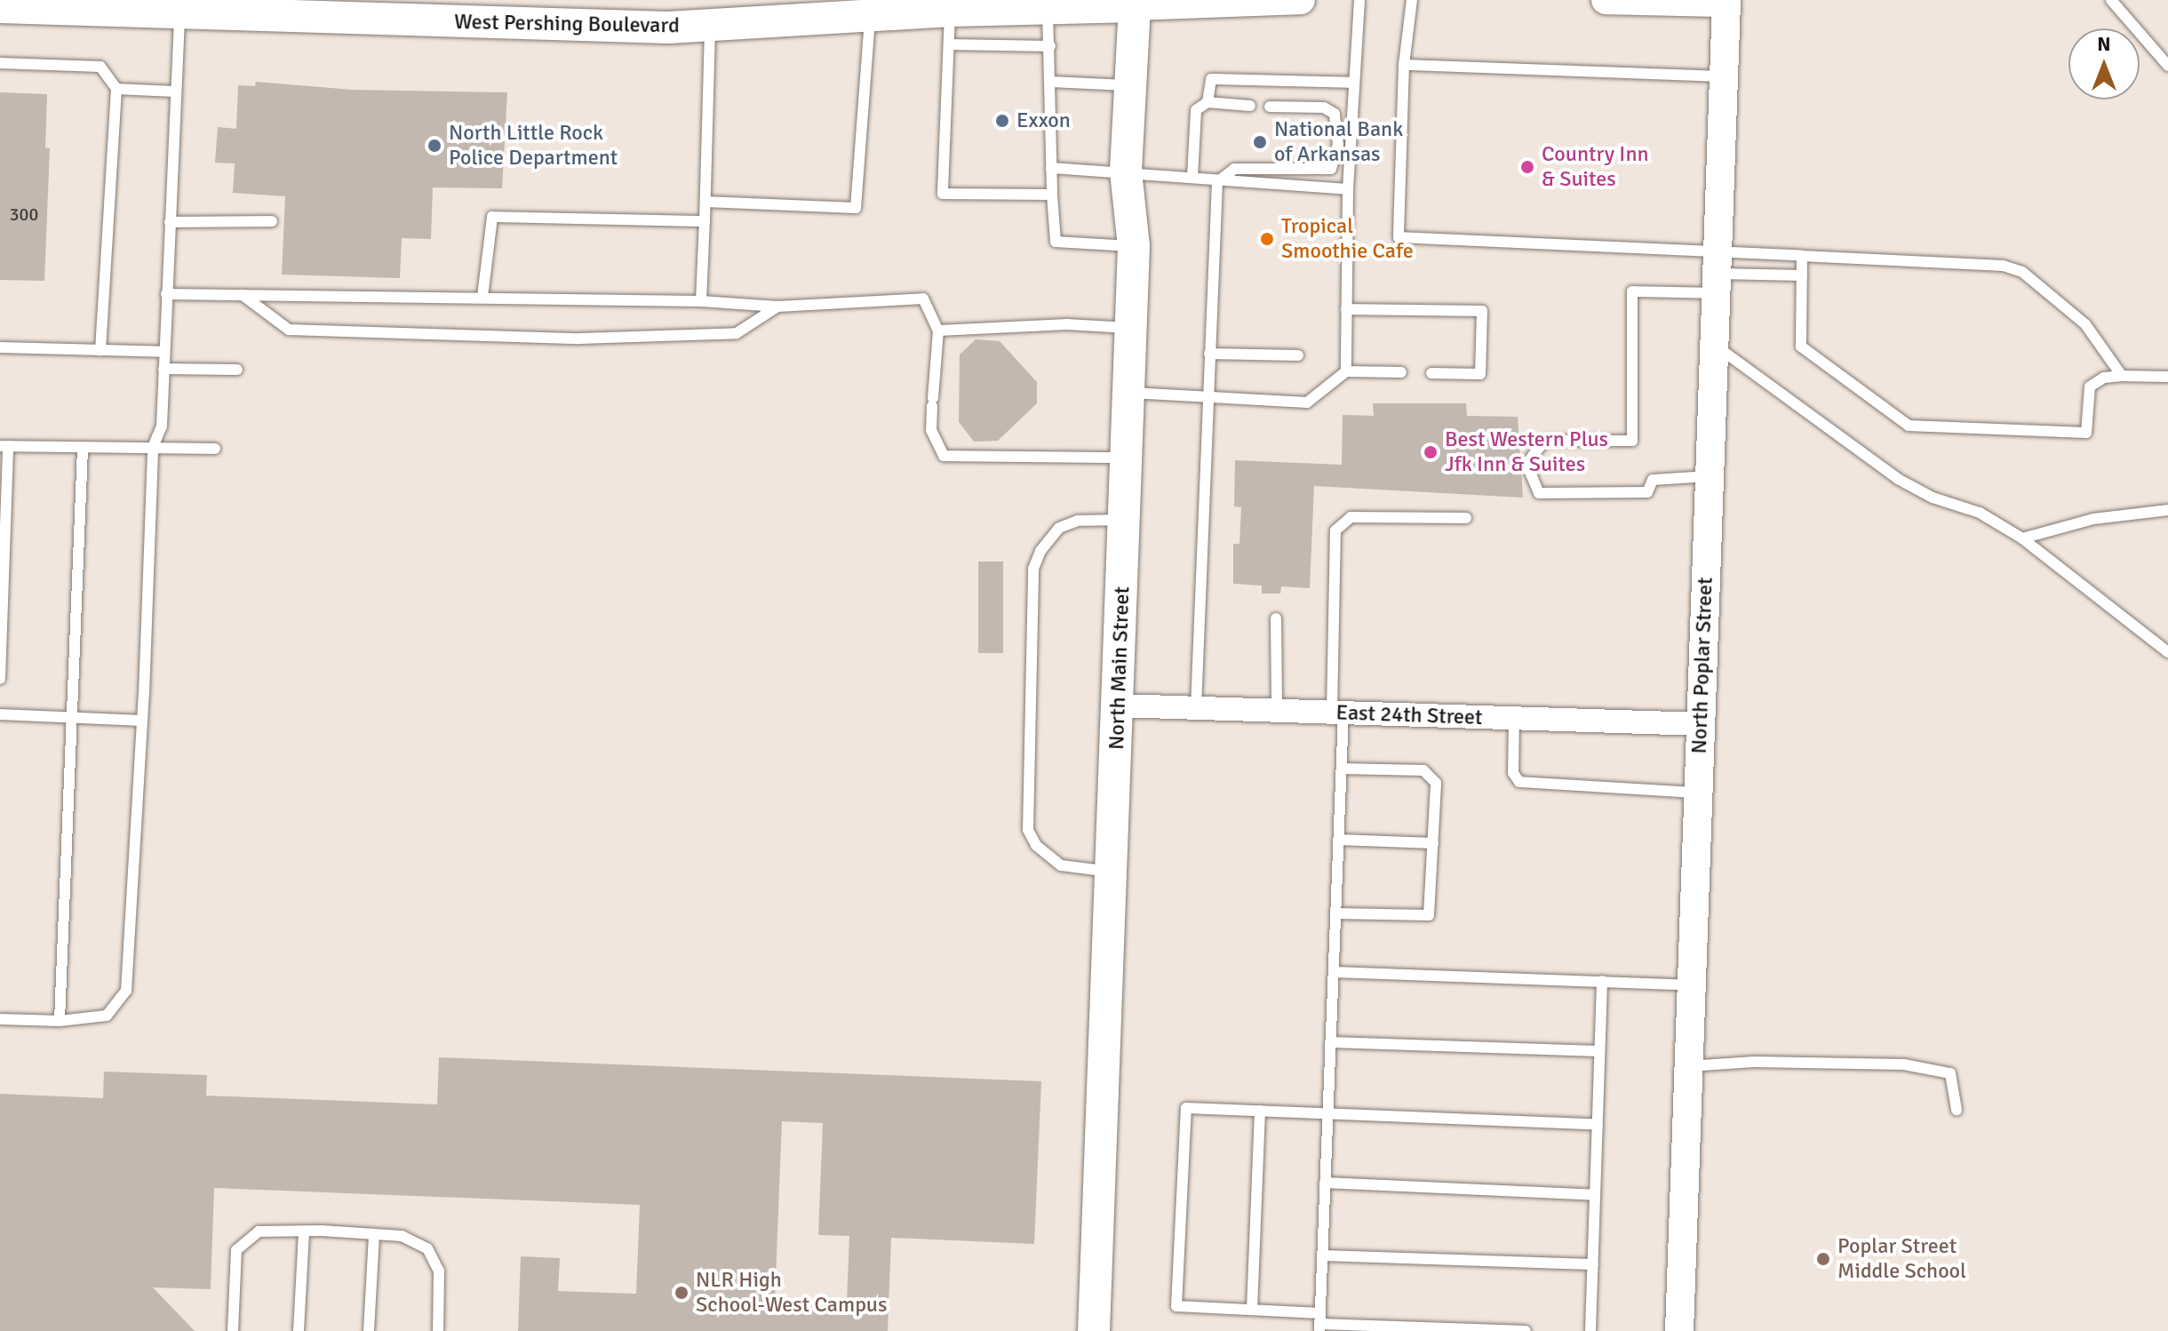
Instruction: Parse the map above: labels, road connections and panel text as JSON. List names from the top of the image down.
{
  "streets": {
    "main road": ["West Pershing Boulevard", "North Main Street"],
    "street": ["North Poplar Street", "East 24th Street"]
  },
  "crossings": [
    ["West Pershing Boulevard", "North Main Street"],
    ["North Poplar Street", "East 24th Street"],
    ["North Main Street", "East 24th Street"]
  ],
  "places": [
    "Exxon",
    "National Bank of Arkansas",
    "North Little Rock Police Department",
    "Country Inn & Suites",
    "Tropical Smoothie Cafe",
    "Best Western Plus Jfk Inn & Suites",
    "Poplar Street Middle School",
    "NLR High School-West Campus"
  ],
  "house_numbers": ["300"],
  "north": "top"
}
